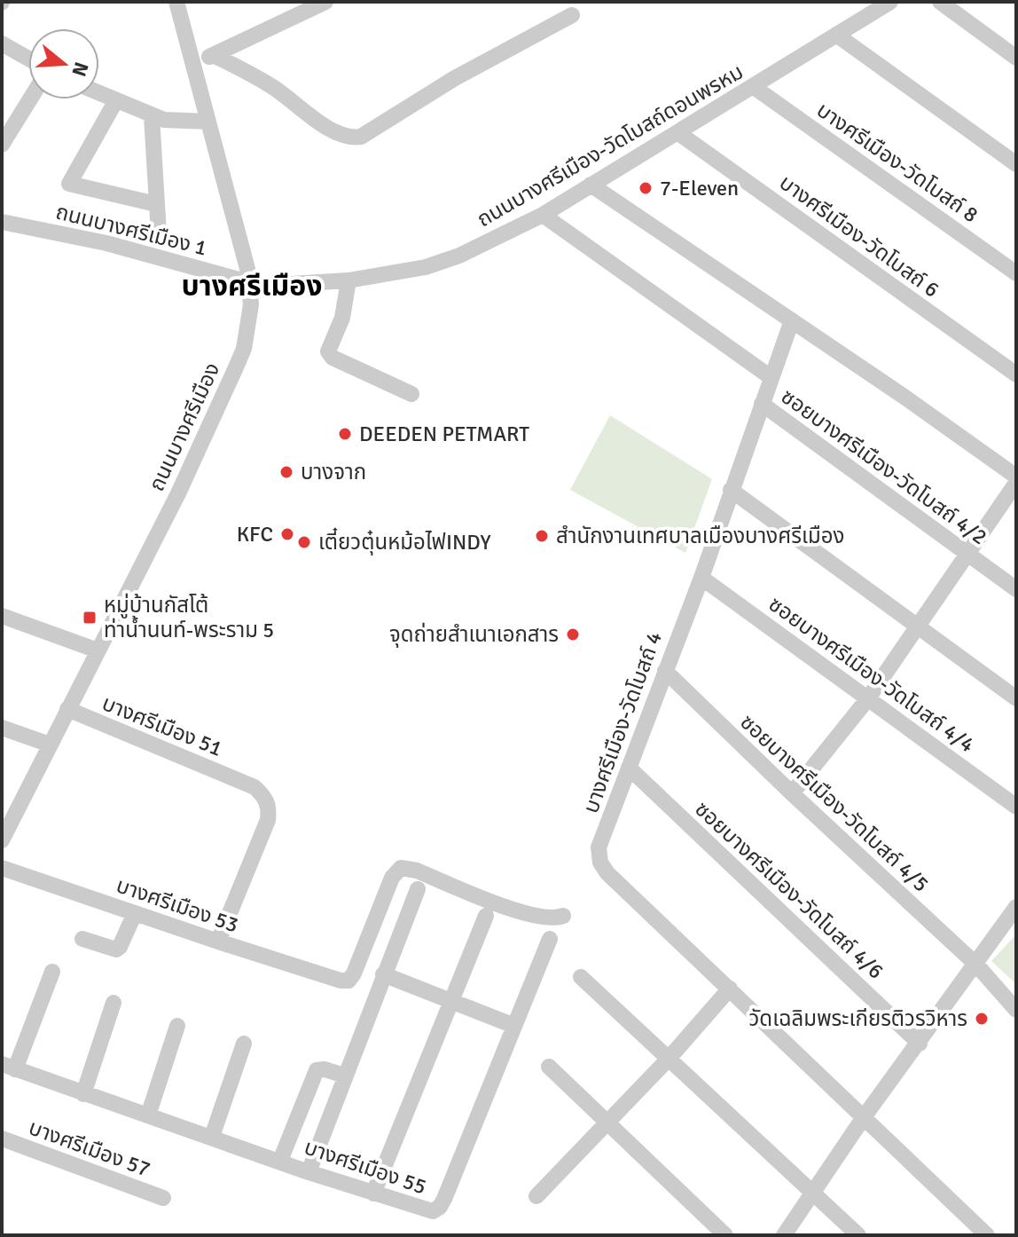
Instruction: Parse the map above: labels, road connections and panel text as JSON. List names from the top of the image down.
{
  "streets": {
    "street": [
      "ถนนบางศรีเมือง-วัดโบสถ์ดอนพรหม",
      "บางศรีเมือง-วัดโบสถ์ 8",
      "ถนนบางศรีเมือง 1",
      "บางศรีเมือง-วัดโบสถ์ 6",
      "ถนนบางศรีเมือง",
      "ซอยบางศรีเมือง-วัดโบสถ์ 4/2",
      "ซอยบางศรีเมือง-วัดโบสถ์ 4/4",
      "บางศรีเมือง-วัดโบสถ์ 4",
      "บางศรีเมือง 51",
      "ซอยบางศรีเมือง-วัดโบสถ์ 4/5",
      "ซอยบางศรีเมือง-วัดโบสถ์ 4/6",
      "บางศรีเมือง 53",
      "บางศรีเมือง 57",
      "บางศรีเมือง 55"
    ]
  },
  "crossings": [
    ["ถนนบางศรีเมือง-วัดโบสถ์ดอนพรหม", "บางศรีเมือง-วัดโบสถ์ 8"],
    ["ถนนบางศรีเมือง-วัดโบสถ์ดอนพรหม", "ถนนบางศรีเมือง 1"],
    ["ถนนบางศรีเมือง-วัดโบสถ์ดอนพรหม", "บางศรีเมือง-วัดโบสถ์ 6"],
    ["ถนนบางศรีเมือง-วัดโบสถ์ดอนพรหม", "ถนนบางศรีเมือง"],
    ["ถนนบางศรีเมือง 1", "ถนนบางศรีเมือง"],
    ["ถนนบางศรีเมือง", "บางศรีเมือง 51"],
    ["ซอยบางศรีเมือง-วัดโบสถ์ 4/2", "บางศรีเมือง-วัดโบสถ์ 4"],
    ["ซอยบางศรีเมือง-วัดโบสถ์ 4/4", "บางศรีเมือง-วัดโบสถ์ 4"],
    ["บางศรีเมือง-วัดโบสถ์ 4", "ซอยบางศรีเมือง-วัดโบสถ์ 4/5"],
    ["บางศรีเมือง-วัดโบสถ์ 4", "ซอยบางศรีเมือง-วัดโบสถ์ 4/6"],
    ["บางศรีเมือง 51", "บางศรีเมือง 53"]
  ],
  "districts": ["บางศรีเมือง"],
  "places": {
    "other": [
      "7-Eleven",
      "DEEDEN PETMART",
      "บางจาก",
      "KFC",
      "สำนักงานเทศบาลเมืองบางศรีเมือง",
      "เตี๋ยวตุ๋นหม้อไฟINDY",
      "จุดถ่ายสำเนาเอกสาร",
      "วัดเฉลิมพระเกียรติวรวิหาร"
    ],
    "transit": ["หมู่บ้านกัสโต้ ท่าน้ำนนท์-พระราม 5"]
  },
  "north": "right"
}
